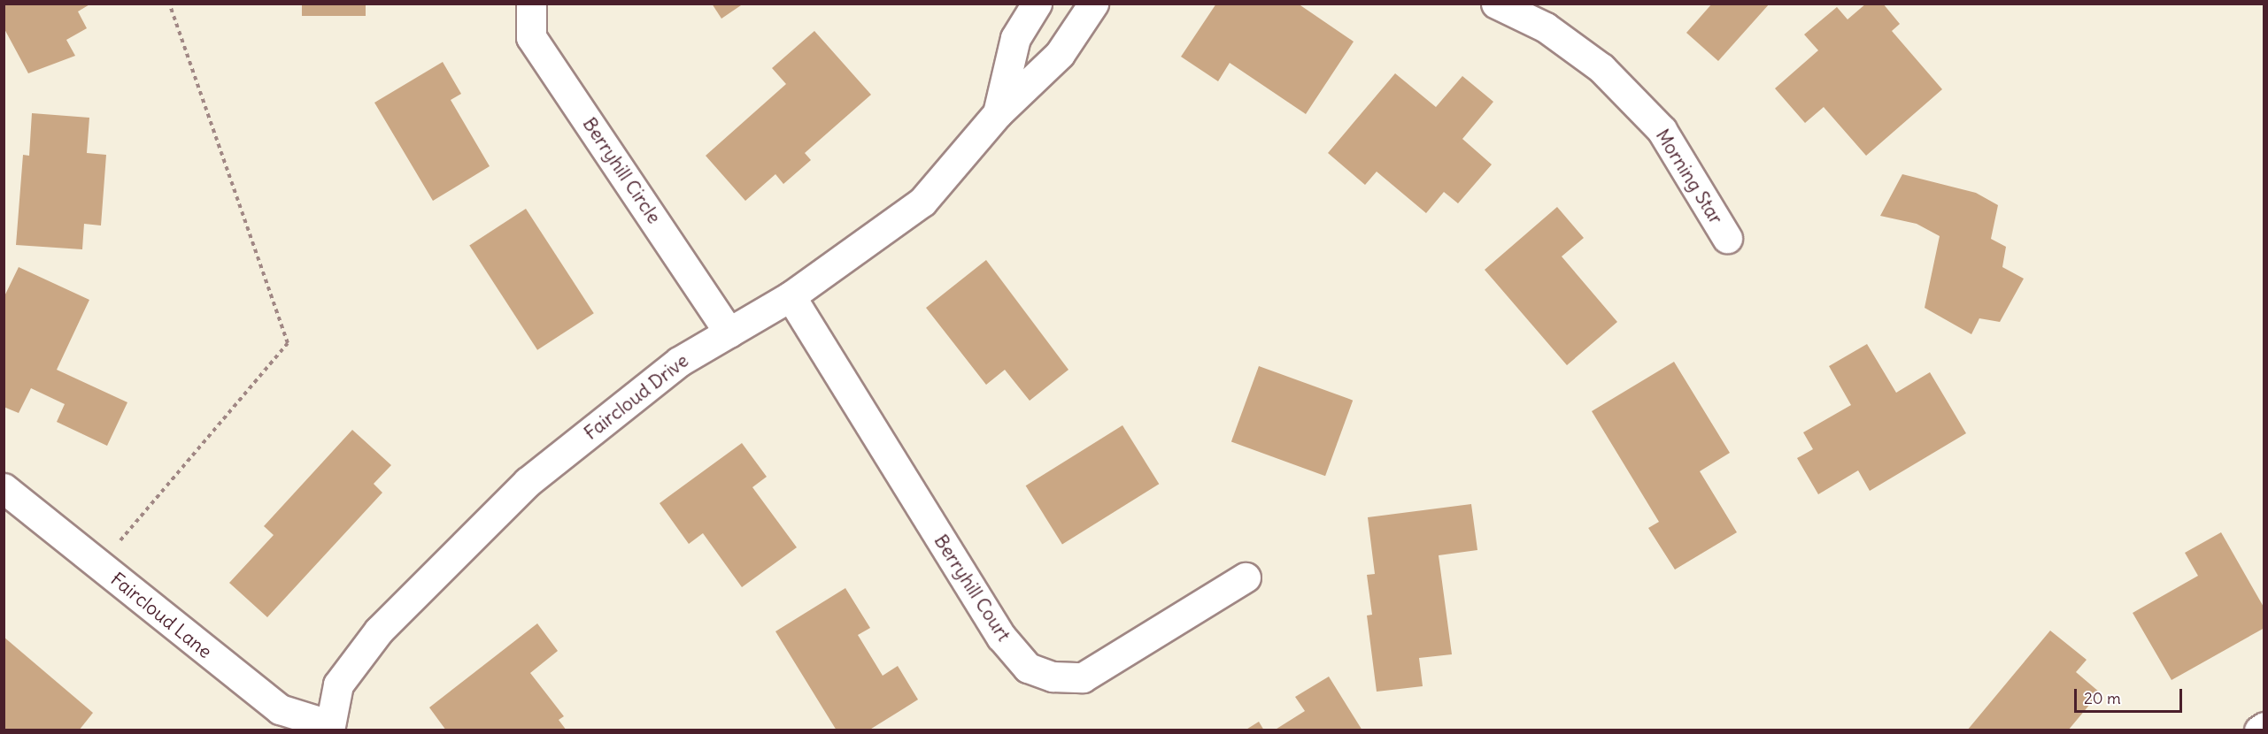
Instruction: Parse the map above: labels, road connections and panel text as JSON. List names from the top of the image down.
{
  "streets": {
    "street": [
      "Berryhill Circle",
      "Morning Star",
      "Faircloud Drive",
      "Berryhill Court",
      "Faircloud Lane"
    ]
  },
  "crossings": [
    ["Berryhill Circle", "Faircloud Drive"],
    ["Faircloud Drive", "Berryhill Court"],
    ["Faircloud Drive", "Faircloud Lane"]
  ],
  "scale_bar": "20 m"
}
